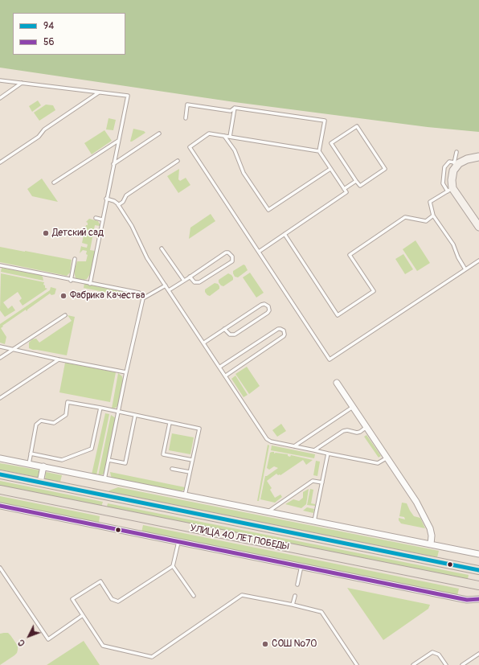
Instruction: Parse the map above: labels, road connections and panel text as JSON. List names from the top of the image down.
{
  "streets": {
    "main road": ["УЛИЦА 40 ЛЕТ ПОБЕДЫ"]
  },
  "places": ["Детский сад", "Фабрика Качества", "СОШ №70"],
  "lines": ["transit line 94", "transit line 56"],
  "legend": ["94", "56"],
  "north": "bottom left"
}
